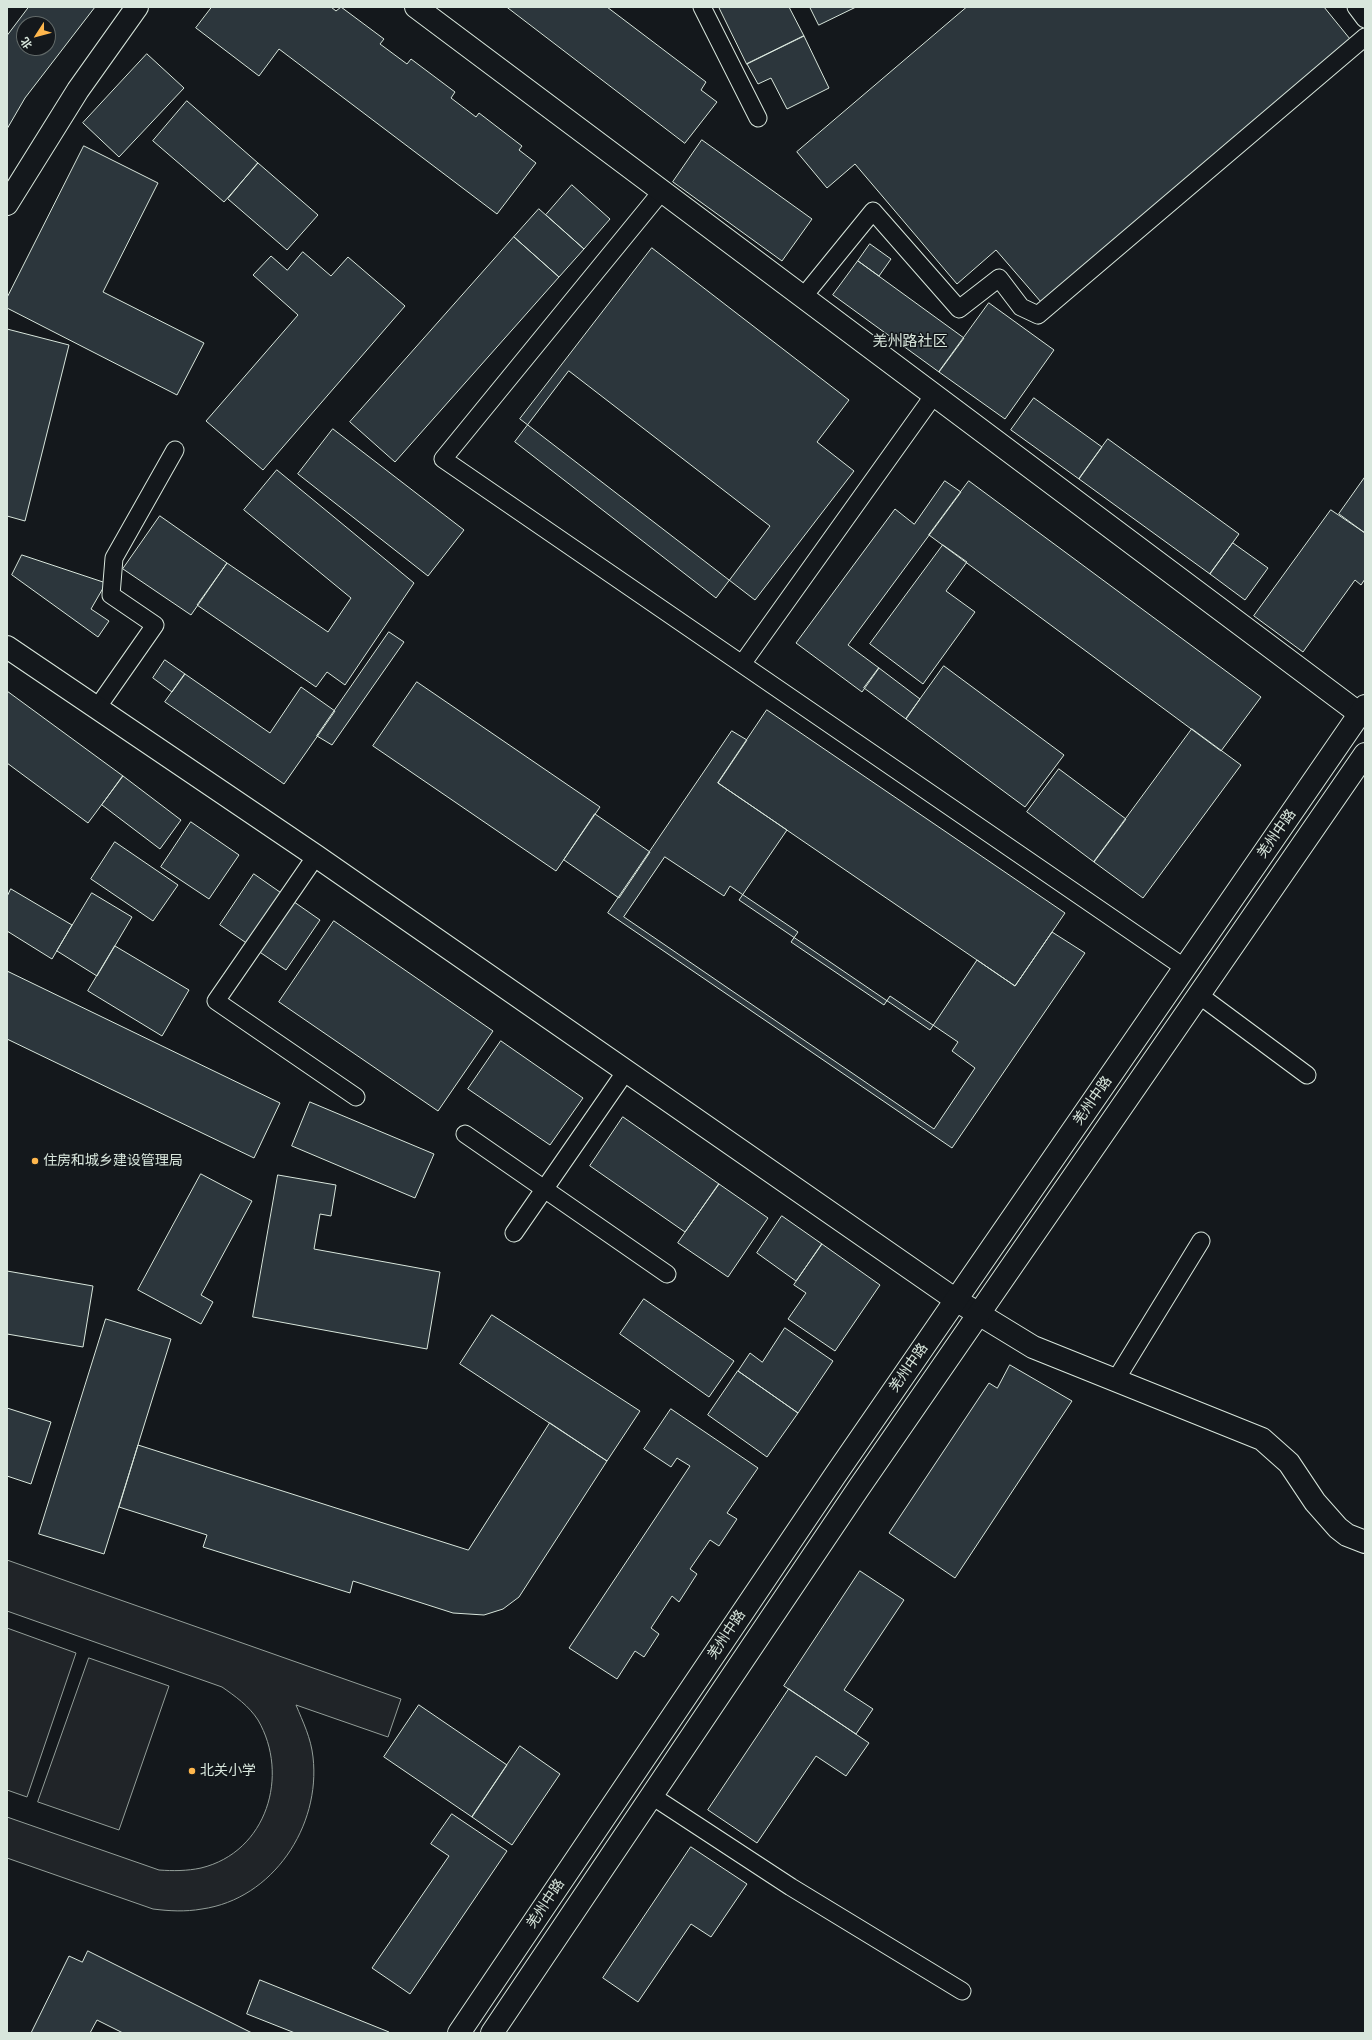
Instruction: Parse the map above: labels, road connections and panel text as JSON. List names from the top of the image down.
{
  "streets": {
    "main road": ["羌州中路"]
  },
  "districts": ["羌州路社区"],
  "places": ["住房和城乡建设管理局", "北关小学"],
  "north": "bottom left"
}
